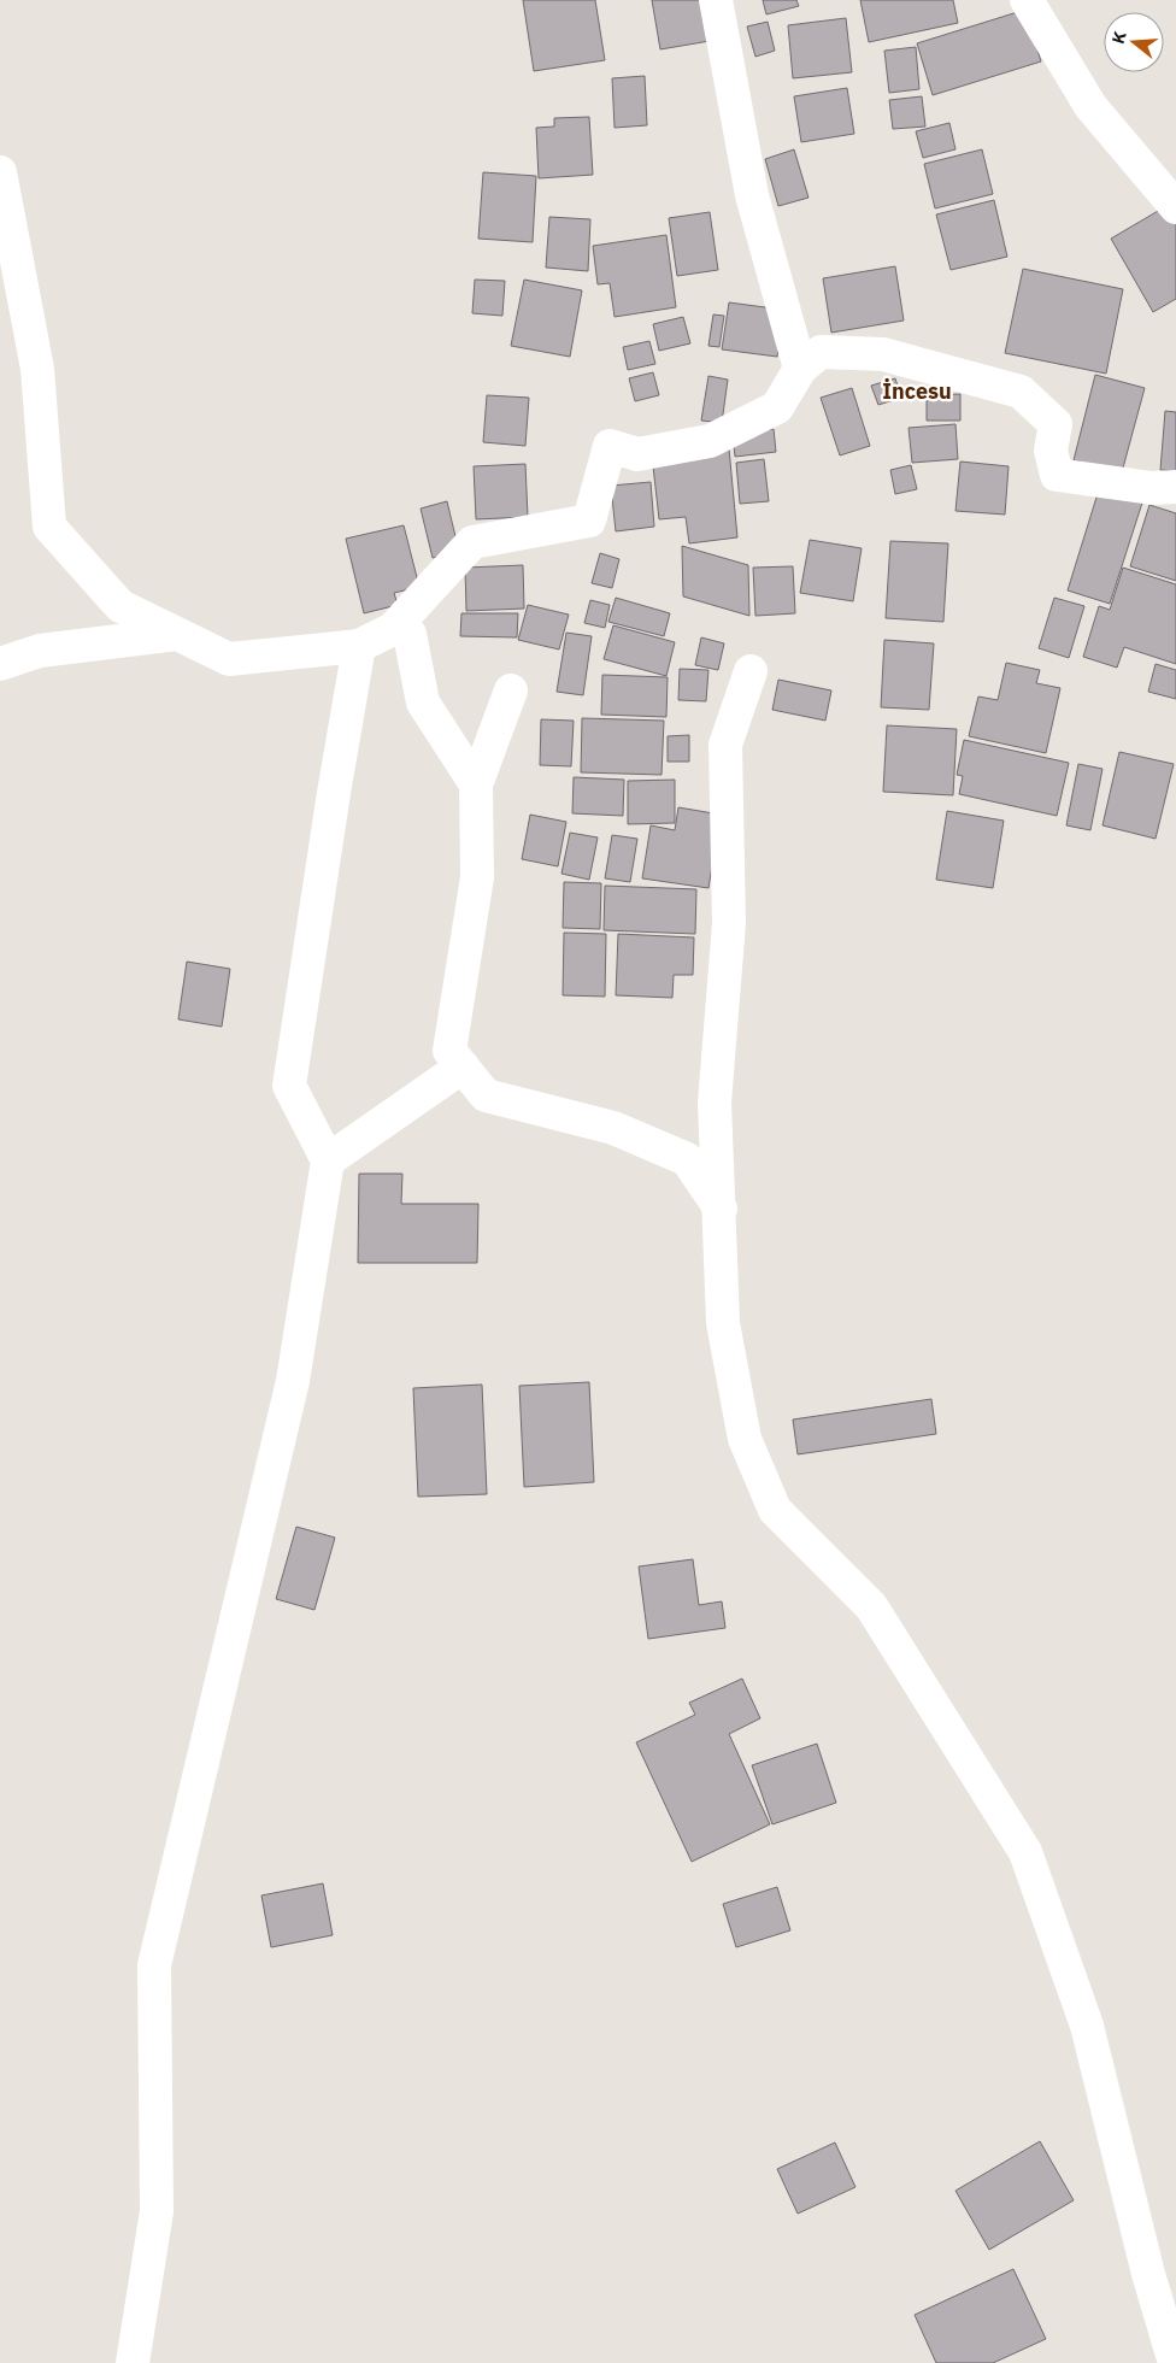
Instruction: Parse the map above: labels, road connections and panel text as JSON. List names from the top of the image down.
{
  "districts": ["İncesu"],
  "north": "left"
}
